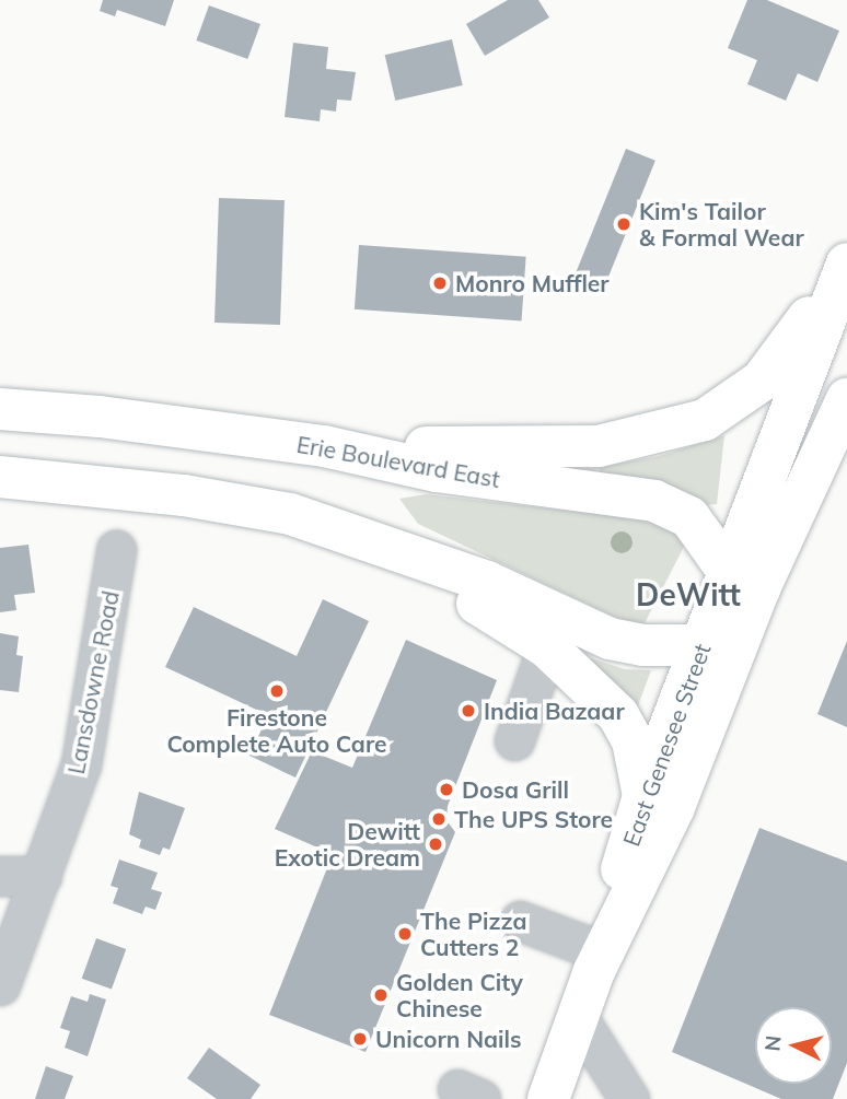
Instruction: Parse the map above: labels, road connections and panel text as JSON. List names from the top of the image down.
{
  "streets": {
    "main road": ["Erie Boulevard East", "East Genesee Street"],
    "street": ["Lansdowne Road"]
  },
  "crossings": [
    ["Erie Boulevard East", "East Genesee Street"]
  ],
  "districts": ["DeWitt"],
  "places": [
    "Kim's Tailor & Formal Wear",
    "Monro Muffler",
    "Firestone Complete Auto Care",
    "India Bazaar",
    "Dosa Grill",
    "The UPS Store",
    "Dewitt Exotic Dream",
    "The Pizza Cutters 2",
    "Golden City Chinese",
    "Unicorn Nails"
  ],
  "north": "left"
}
